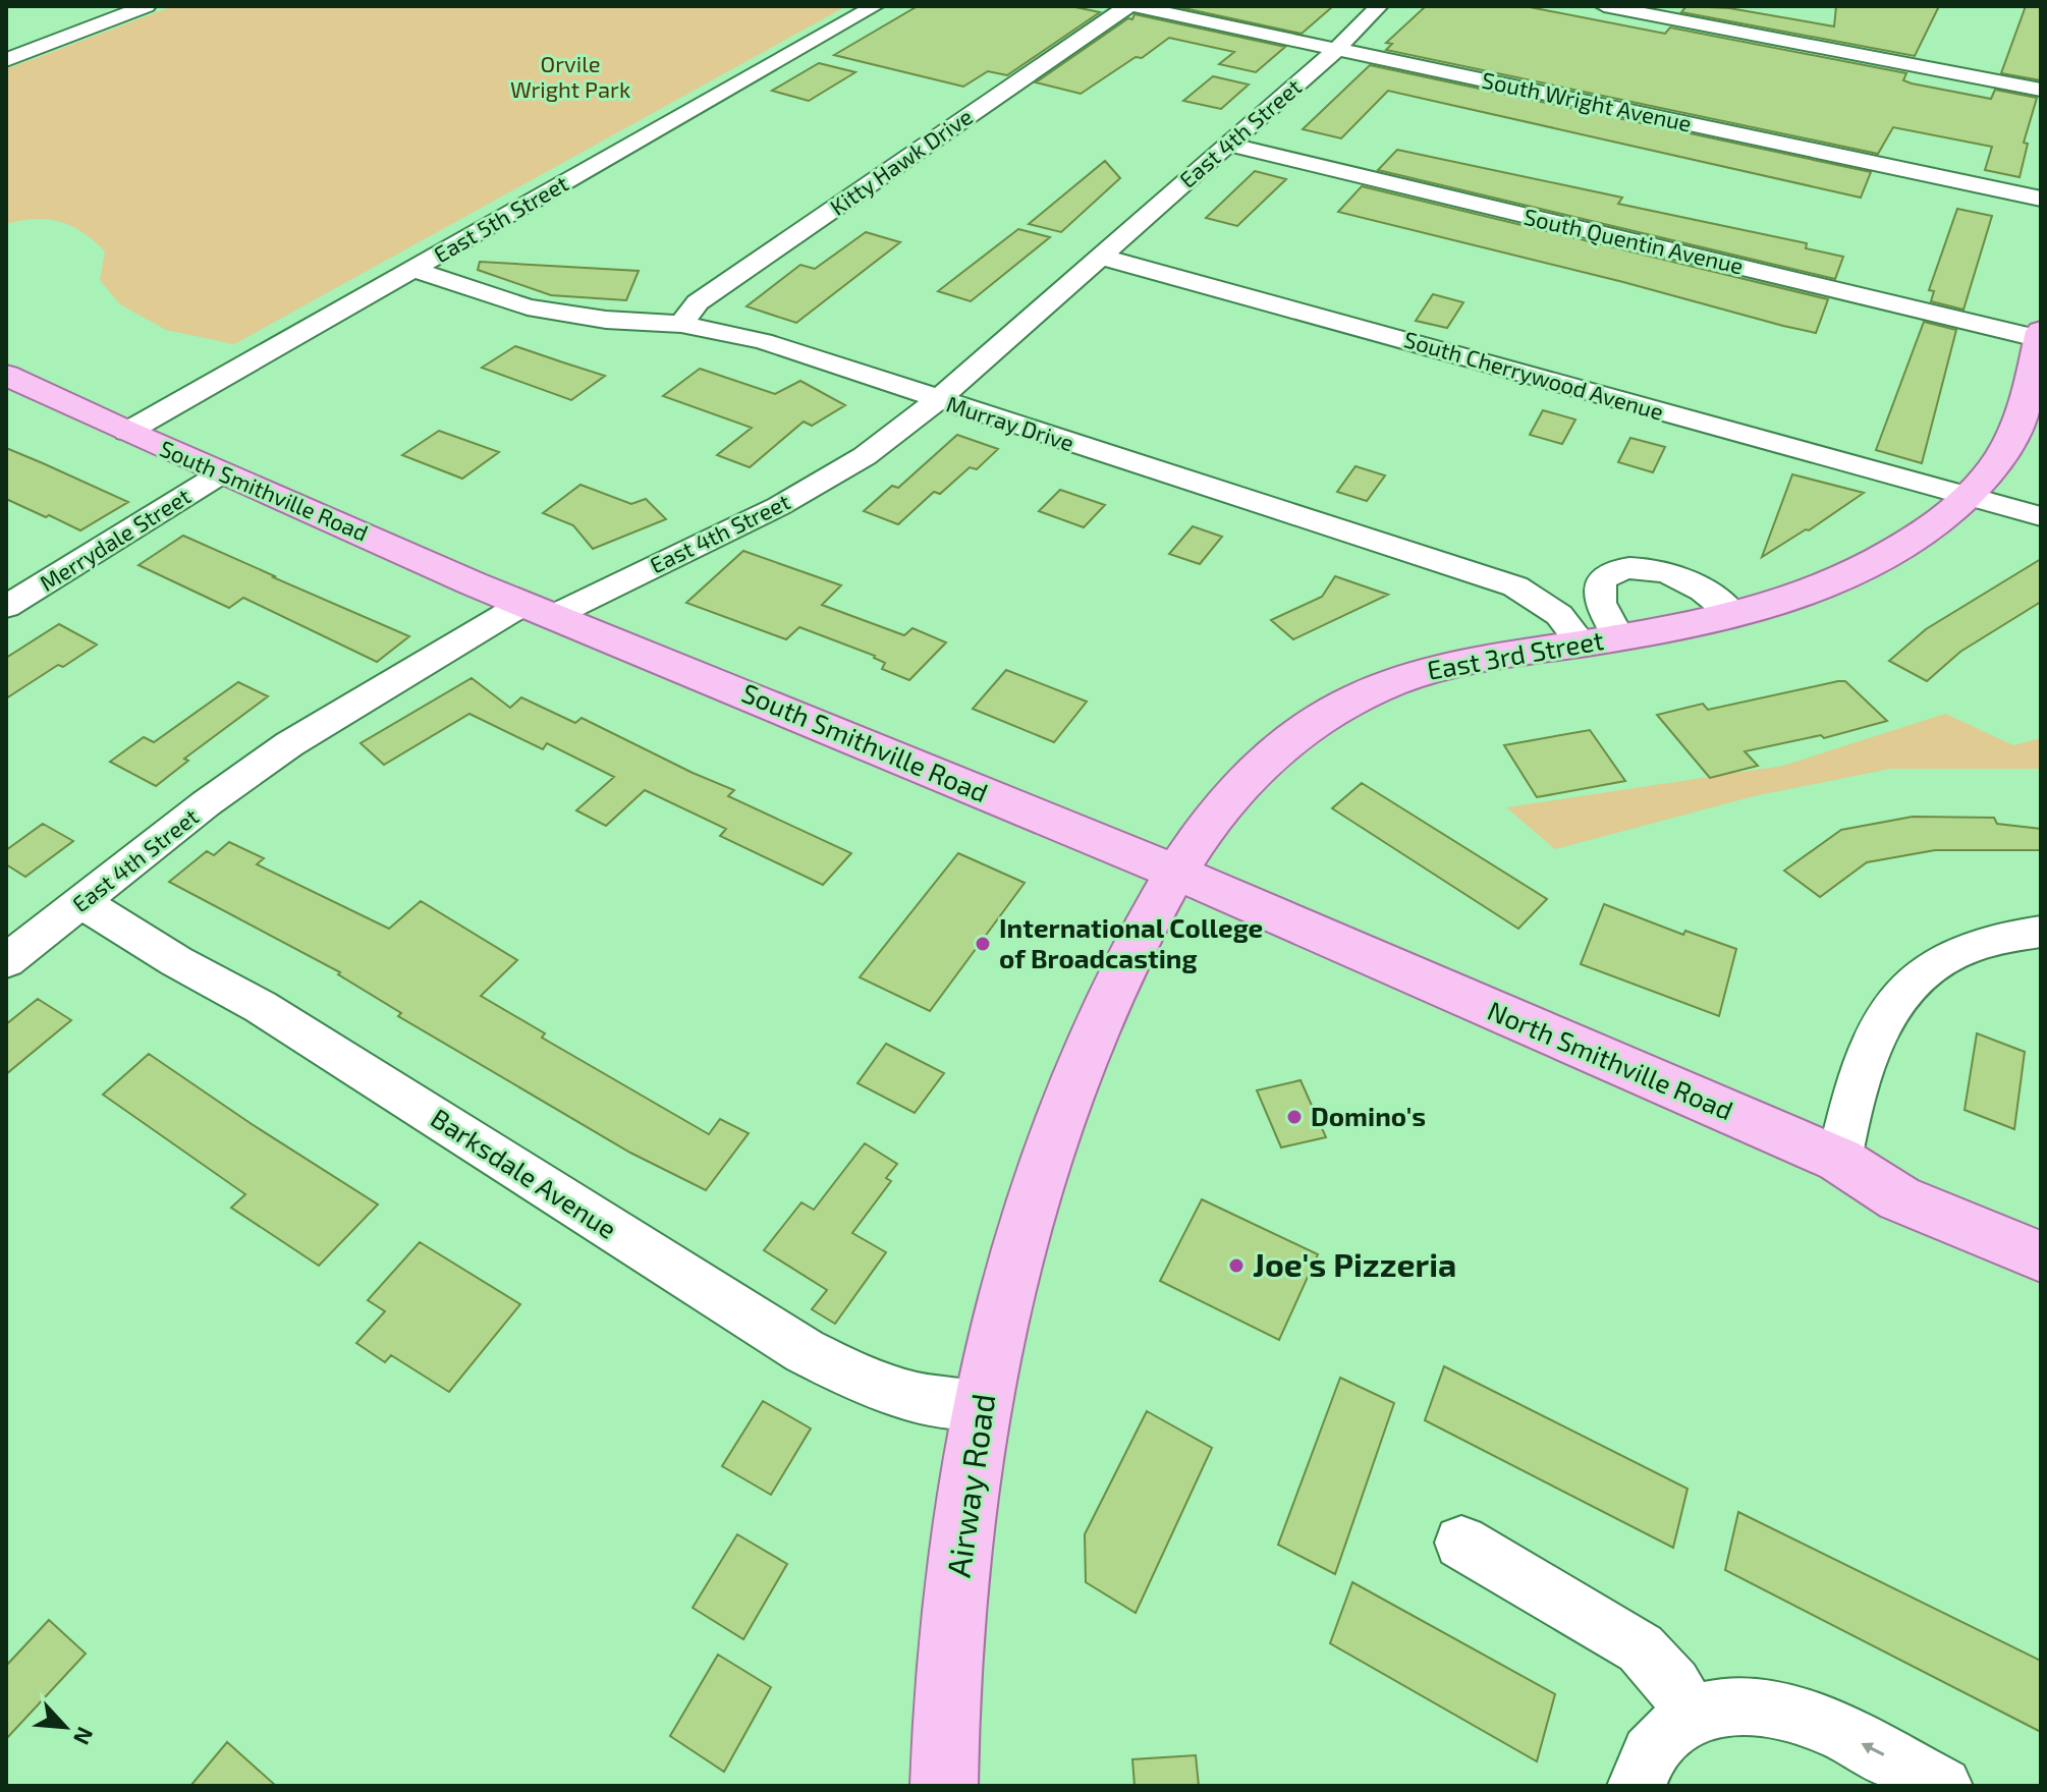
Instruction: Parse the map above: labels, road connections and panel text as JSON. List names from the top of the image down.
{
  "streets": {
    "main road": [
      "South Smithville Road",
      "East 3rd Street",
      "North Smithville Road",
      "Airway Road"
    ],
    "street": [
      "South Wright Avenue",
      "East 4th Street",
      "Kitty Hawk Drive",
      "East 5th Street",
      "South Quentin Avenue",
      "South Cherrywood Avenue",
      "Murray Drive",
      "Merrydale Street",
      "Barksdale Avenue"
    ]
  },
  "crossings": [
    ["South Wright Avenue", "East 4th Street"],
    ["South Wright Avenue", "Kitty Hawk Drive"],
    ["East 4th Street", "South Quentin Avenue"],
    ["East 4th Street", "South Cherrywood Avenue"],
    ["East 4th Street", "Murray Drive"],
    ["East 4th Street", "South Smithville Road"],
    ["East 4th Street", "Barksdale Avenue"],
    ["Kitty Hawk Drive", "Murray Drive"],
    ["East 5th Street", "Murray Drive"],
    ["East 5th Street", "South Smithville Road"],
    ["South Quentin Avenue", "East 3rd Street"],
    ["South Cherrywood Avenue", "East 3rd Street"],
    ["Murray Drive", "East 3rd Street"],
    ["South Smithville Road", "Merrydale Street"],
    ["South Smithville Road", "East 3rd Street"],
    ["South Smithville Road", "North Smithville Road"],
    ["East 3rd Street", "North Smithville Road"],
    ["East 3rd Street", "Airway Road"],
    ["Barksdale Avenue", "Airway Road"]
  ],
  "parks": ["Orvile Wright Park"],
  "places": ["International College of Broadcasting", "Domino's", "Joe's Pizzeria"],
  "north": "bottom right"
}
